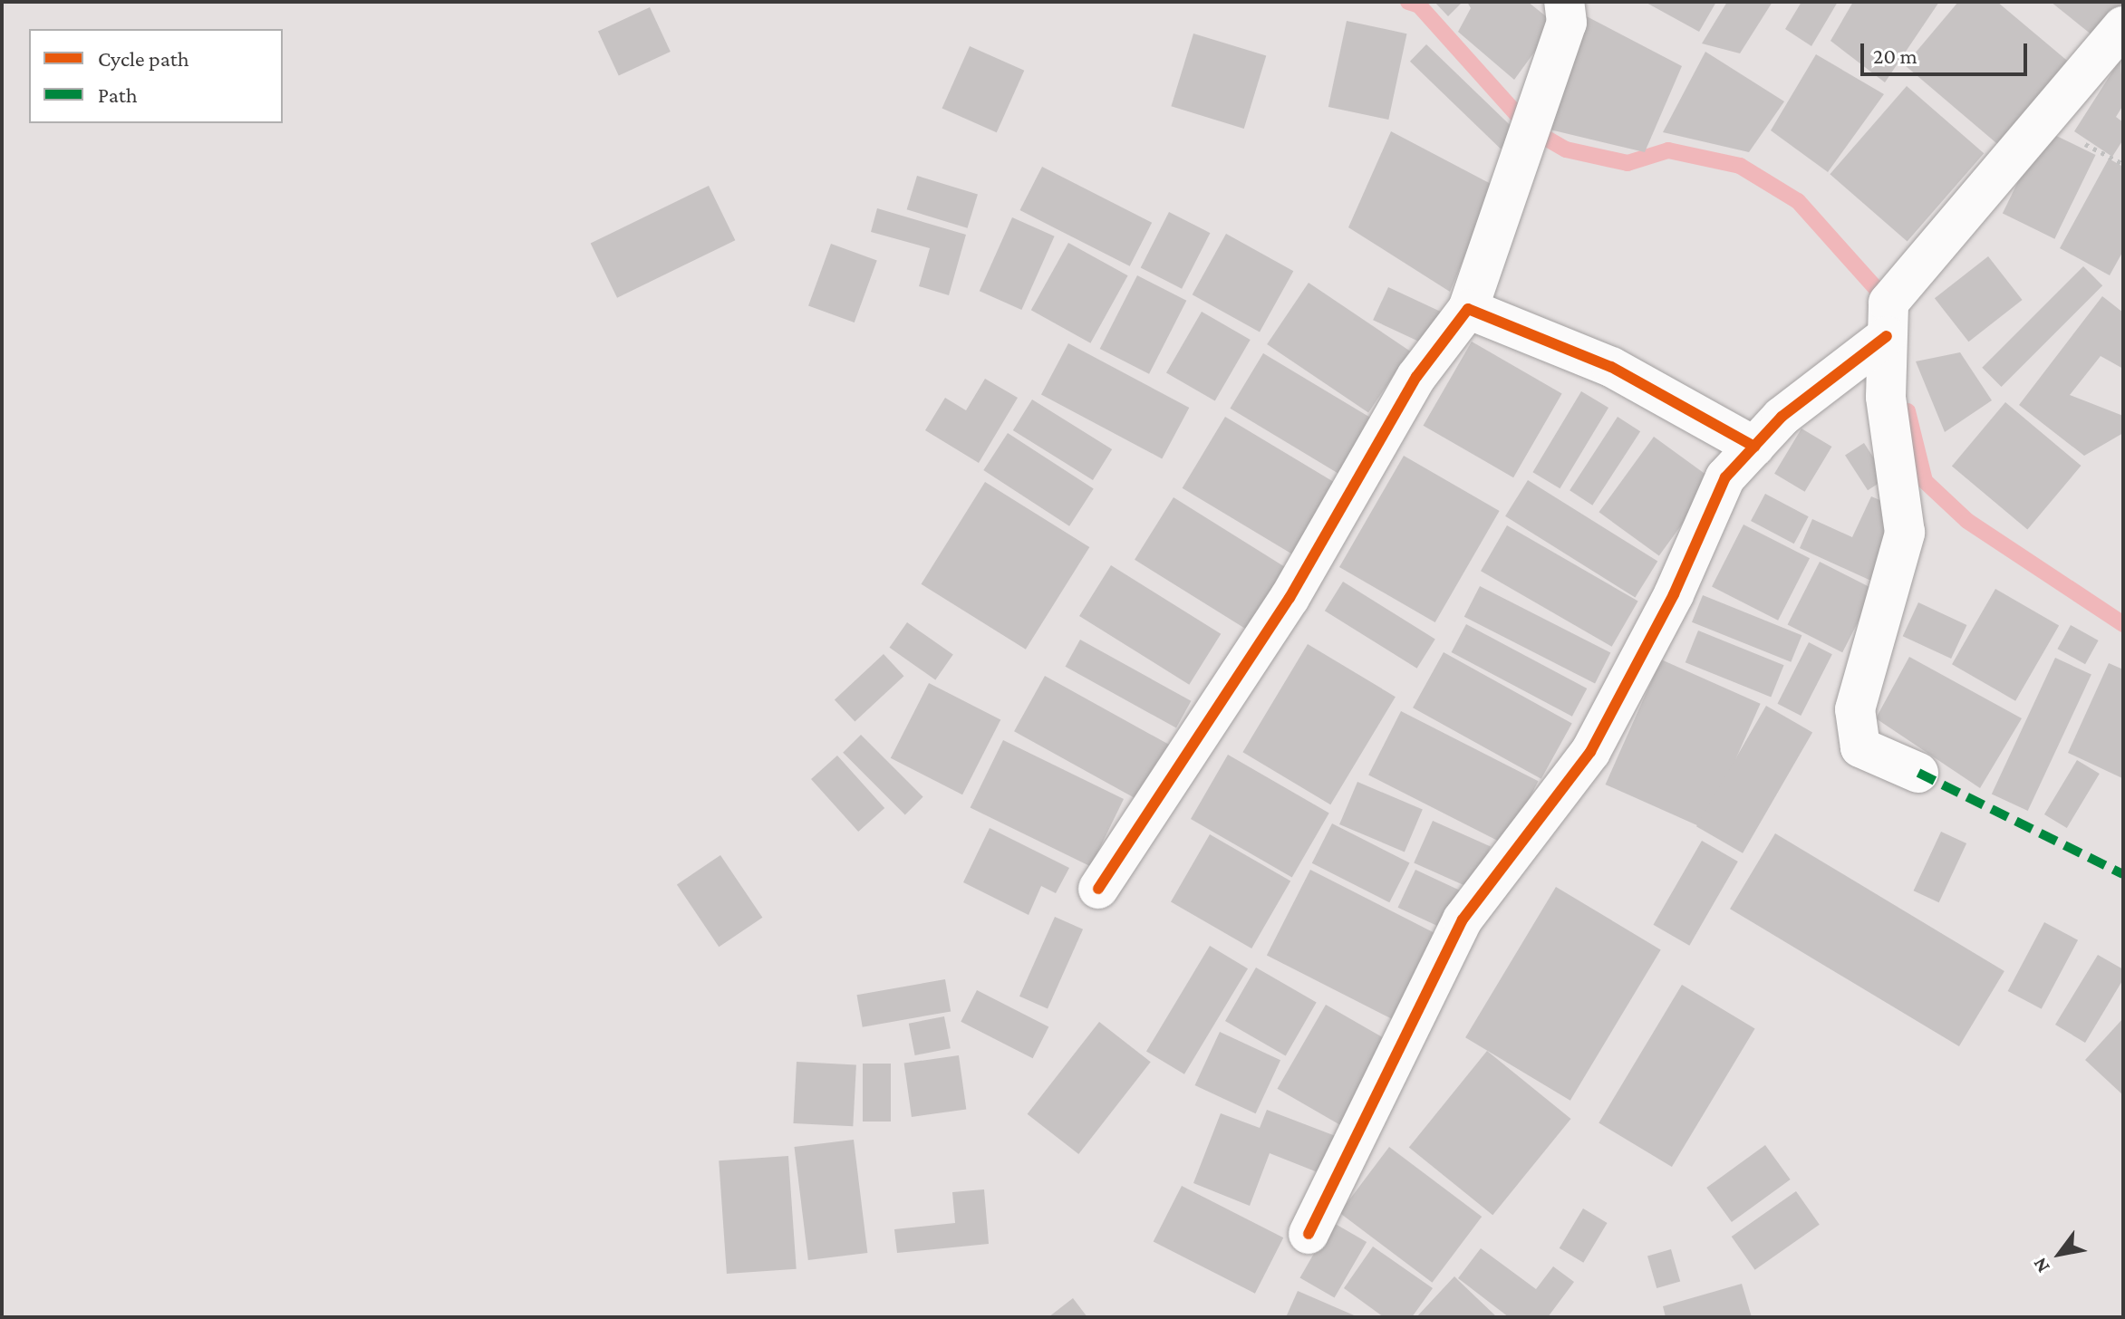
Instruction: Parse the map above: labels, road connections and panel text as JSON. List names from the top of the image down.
{
  "legend": ["Cycle path", "Path"],
  "scale_bar": "20 m",
  "north": "bottom left"
}
